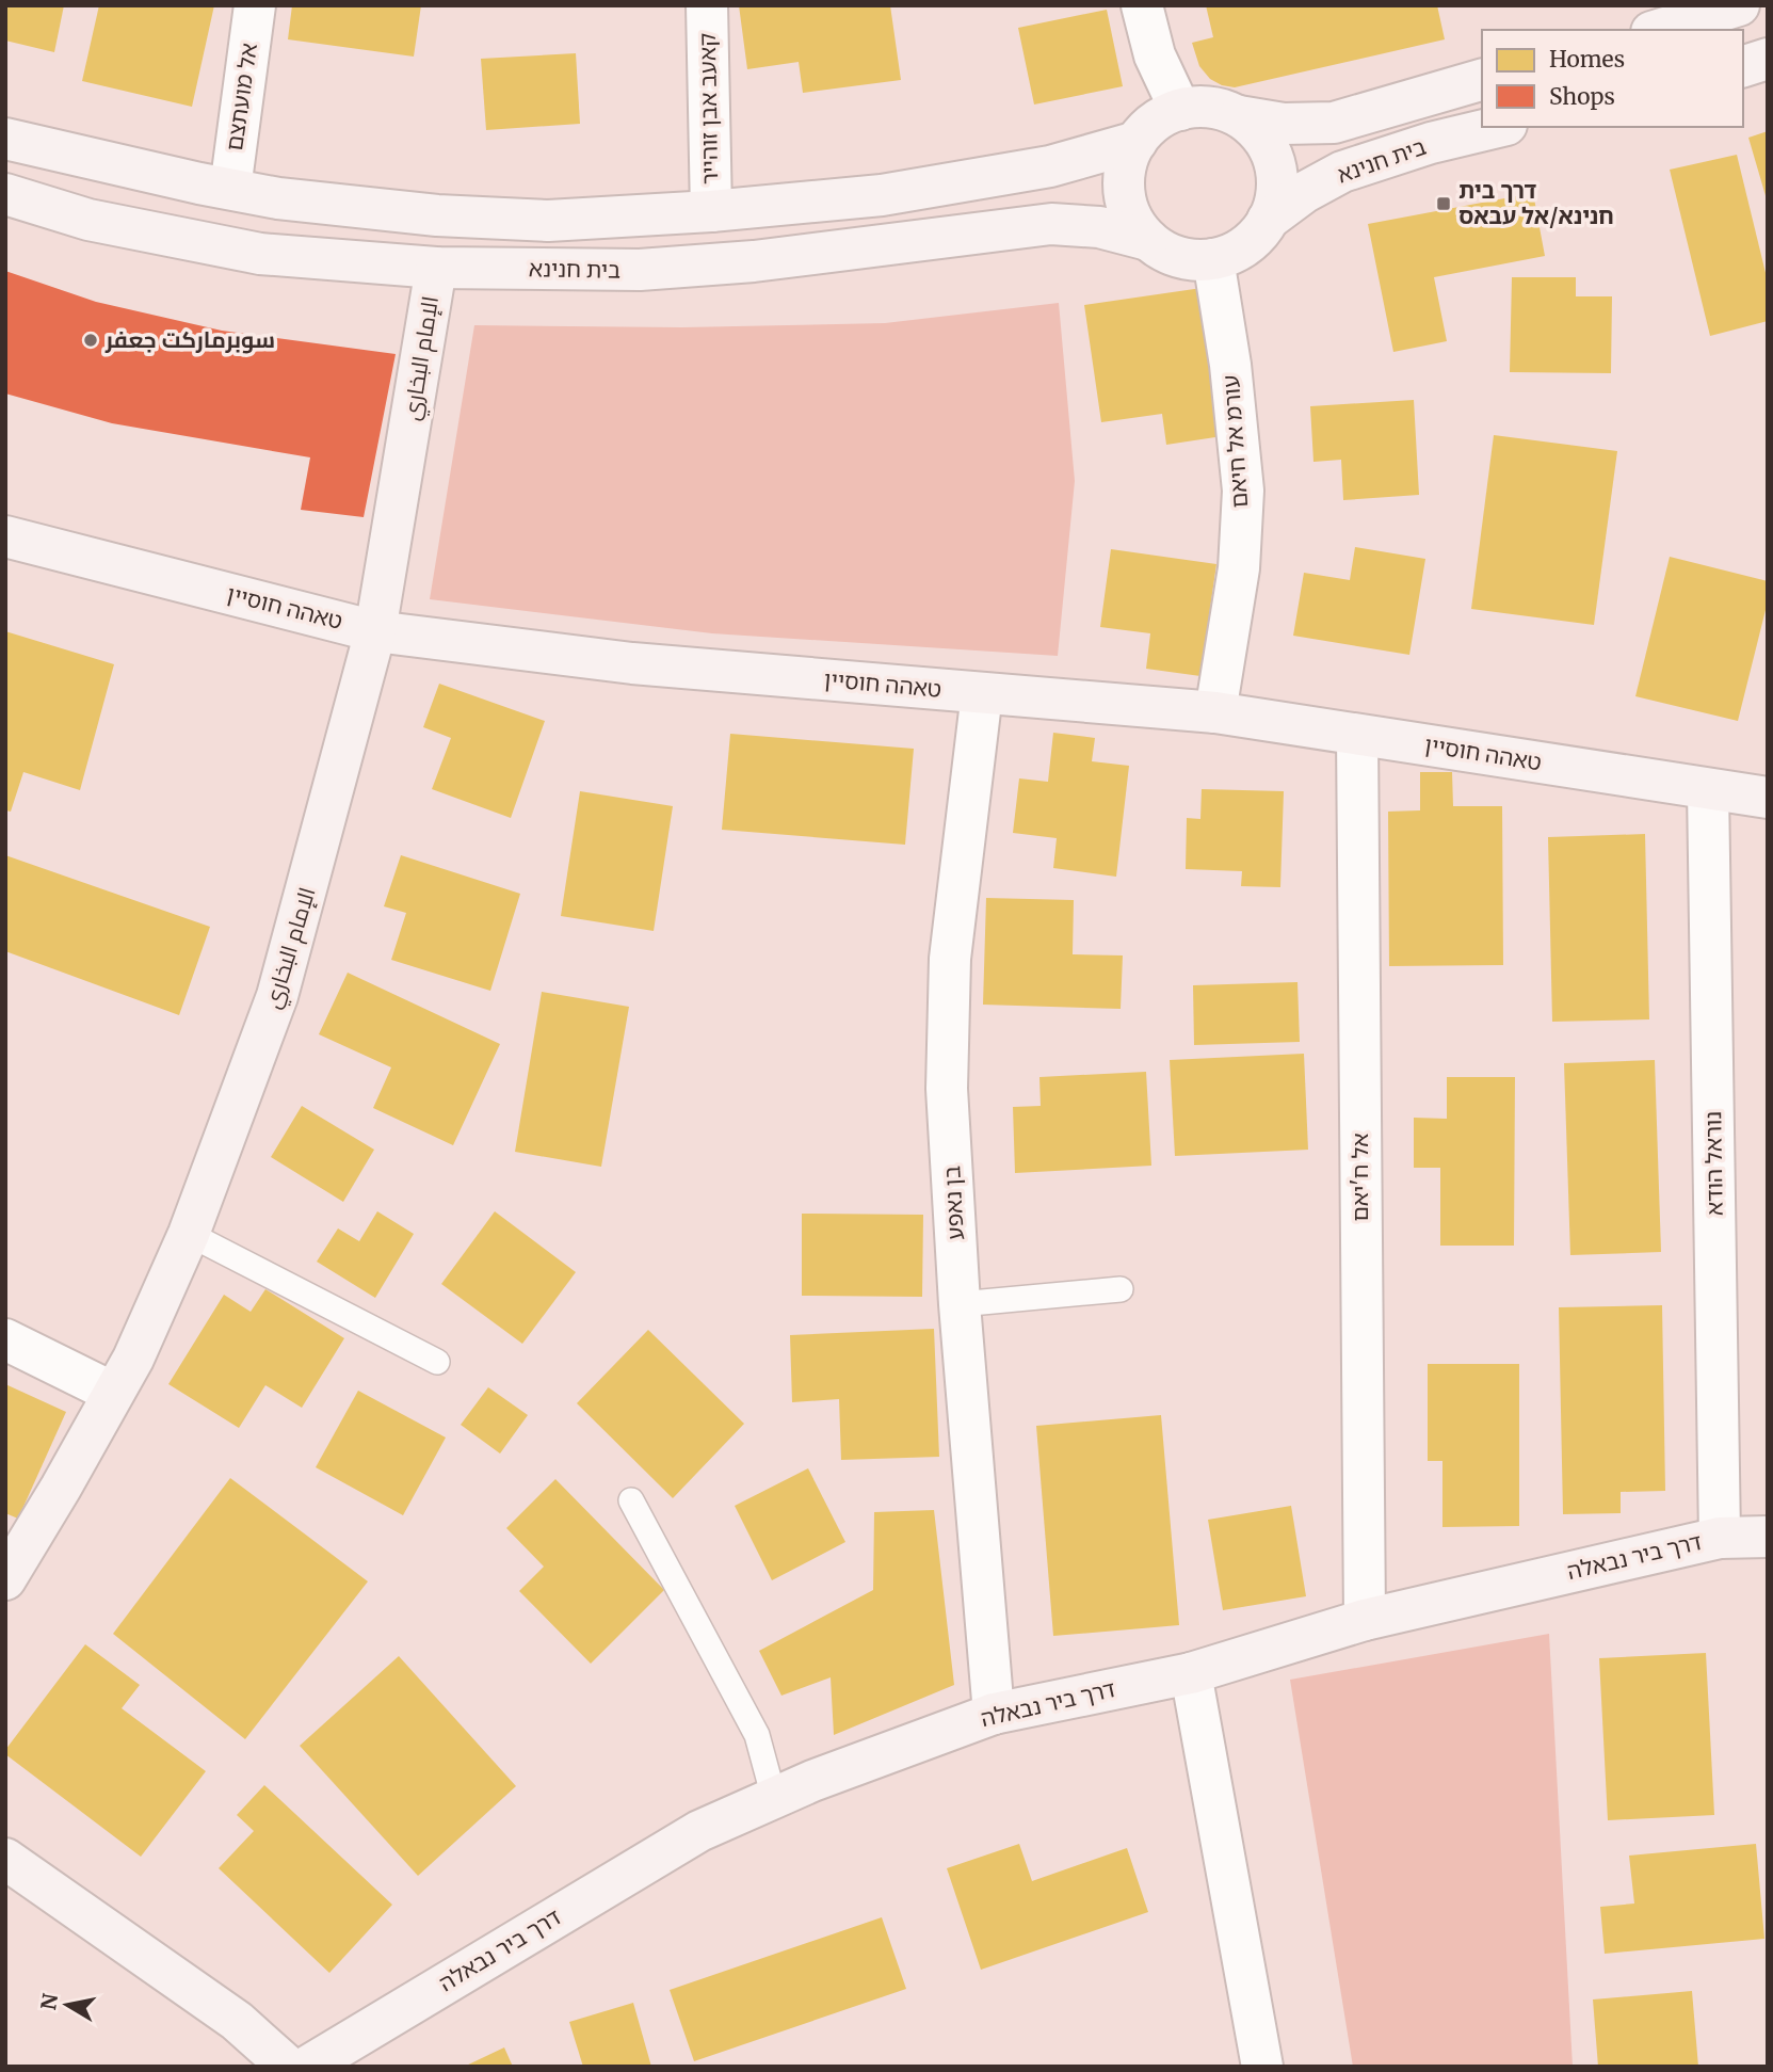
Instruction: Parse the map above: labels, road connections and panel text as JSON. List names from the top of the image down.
{
  "streets": {
    "street": [
      "אל מועתצם",
      "קאעב אבן זוהייר",
      "בית חנינא",
      "الإمام البخاري",
      "עורמ אל חיאם",
      "טאהה חוסיין",
      "נוראל הודא",
      "אל ח'יאם",
      "בן נאפע",
      "דרך ביר נבאלה"
    ]
  },
  "crossings": [
    ["בית חנינא", "الإمام البخاري"],
    ["בית חנינא", "עורמ אל חיאם"],
    ["الإمام البخاري", "טאהה חוסיין"],
    ["עורמ אל חיאם", "טאהה חוסיין"],
    ["טאהה חוסיין", "נוראל הודא"],
    ["טאהה חוסיין", "אל ח'יאם"],
    ["טאהה חוסיין", "בן נאפע"],
    ["נוראל הודא", "דרך ביר נבאלה"],
    ["אל ח'יאם", "דרך ביר נבאלה"],
    ["בן נאפע", "דרך ביר נבאלה"]
  ],
  "places": {
    "transit": ["דרך בית חנינא/אל עבאס"],
    "other": ["سوبرماركت جعفر"]
  },
  "legend": ["Homes", "Shops"],
  "north": "left"
}
